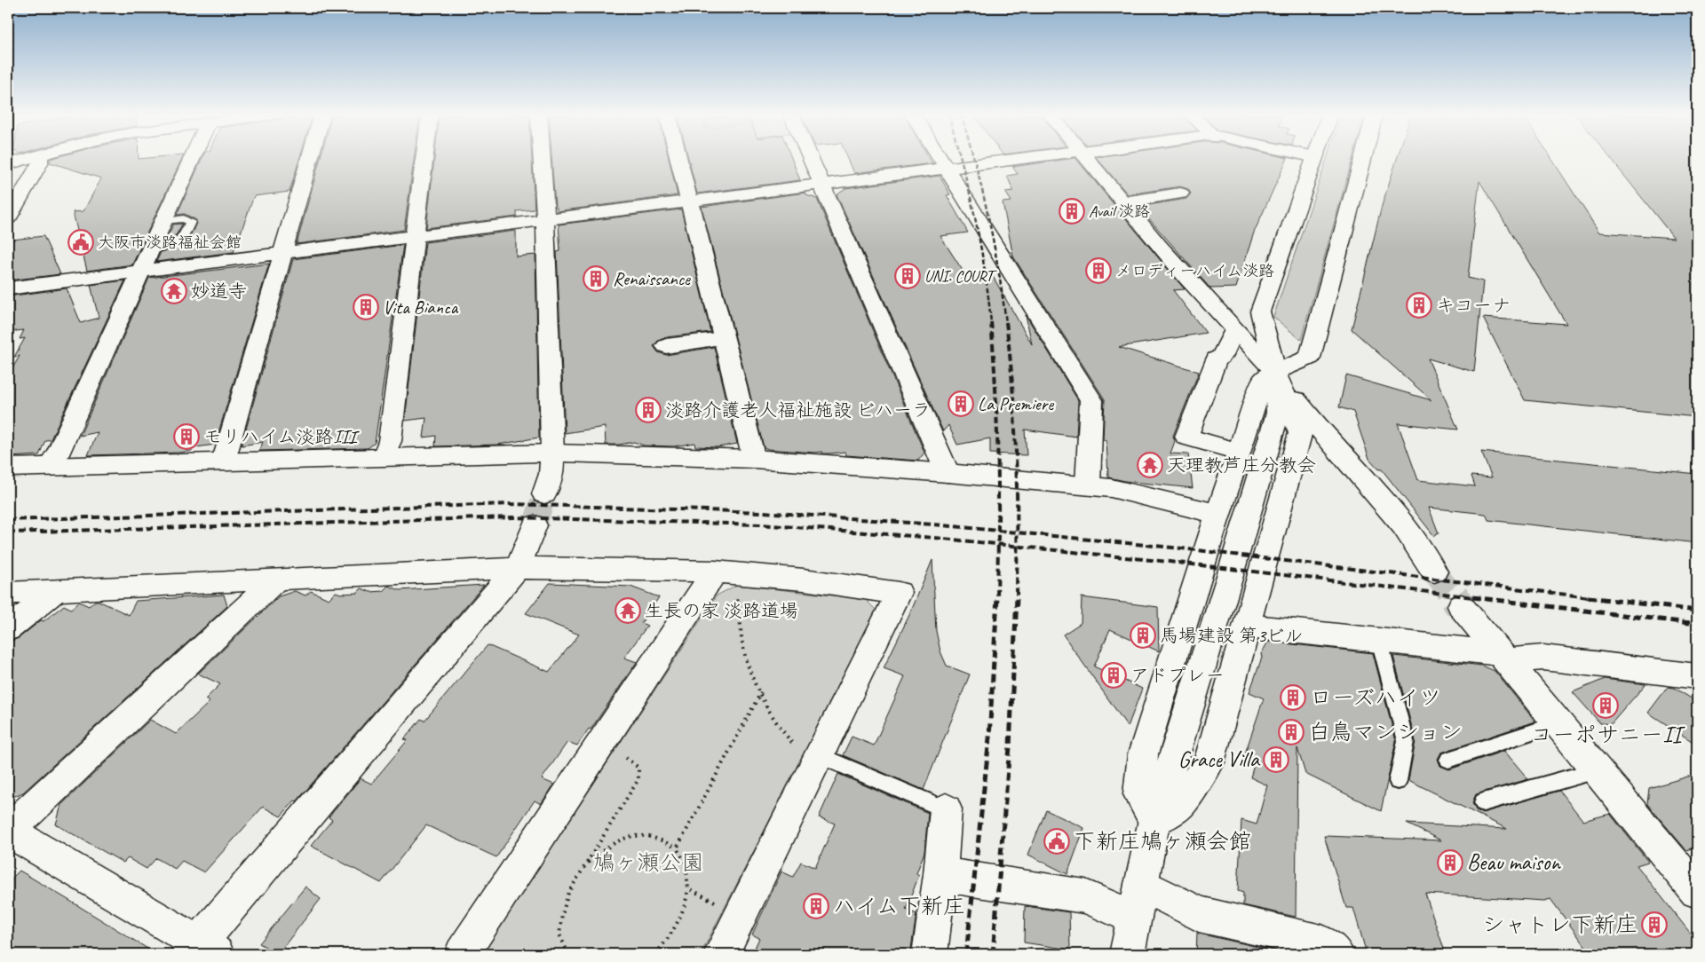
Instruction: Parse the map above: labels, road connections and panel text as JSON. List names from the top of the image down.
{
  "parks": ["鳩ヶ瀬公園"],
  "places": {
    "building": [
      "Avail 淡路",
      "メロディーハイム淡路",
      "UNI. COURT",
      "Renaissance",
      "キコーナ",
      "Vita Bianca",
      "La Premiere",
      "淡路介護老人福祉施設 ビハーラ",
      "モリハイム淡路III",
      "馬場建設 第3ビル",
      "アドプレー",
      "ローズハイツ",
      "コーポサニーII",
      "白鳥マンション",
      "Grace Villa",
      "Beau maison",
      "ハイム下新庄",
      "シャトレ下新庄"
    ],
    "public building": ["大阪市淡路福祉会館", "下新庄鳩ヶ瀬会館"],
    "temple": ["妙道寺", "天理教芦庄分教会", "生長の家 淡路道場"]
  }
}
